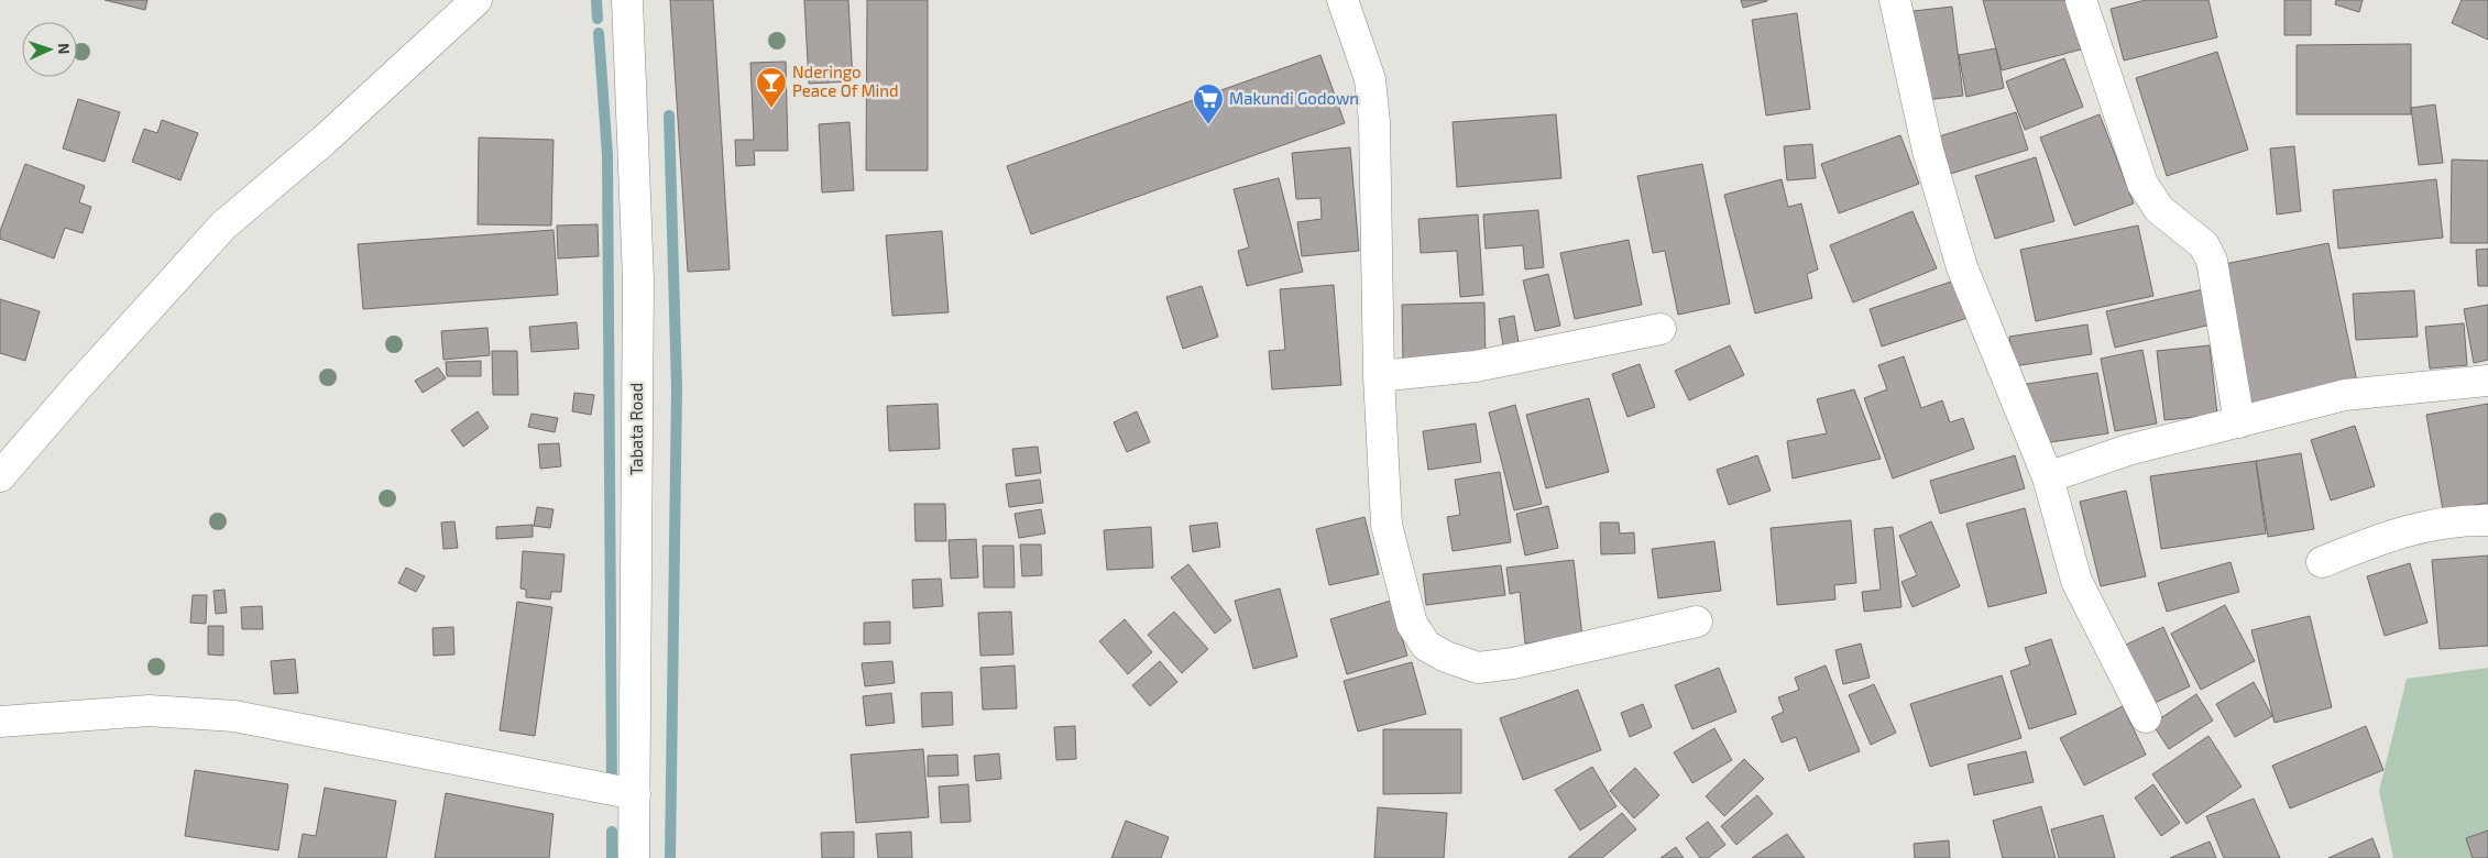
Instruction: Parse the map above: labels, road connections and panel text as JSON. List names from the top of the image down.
{
  "streets": {
    "street": ["Tabata Road"]
  },
  "places": {
    "bar": ["Nderingo Peace Of Mind"],
    "supermarket": ["Makundi Godown"]
  },
  "north": "right"
}
